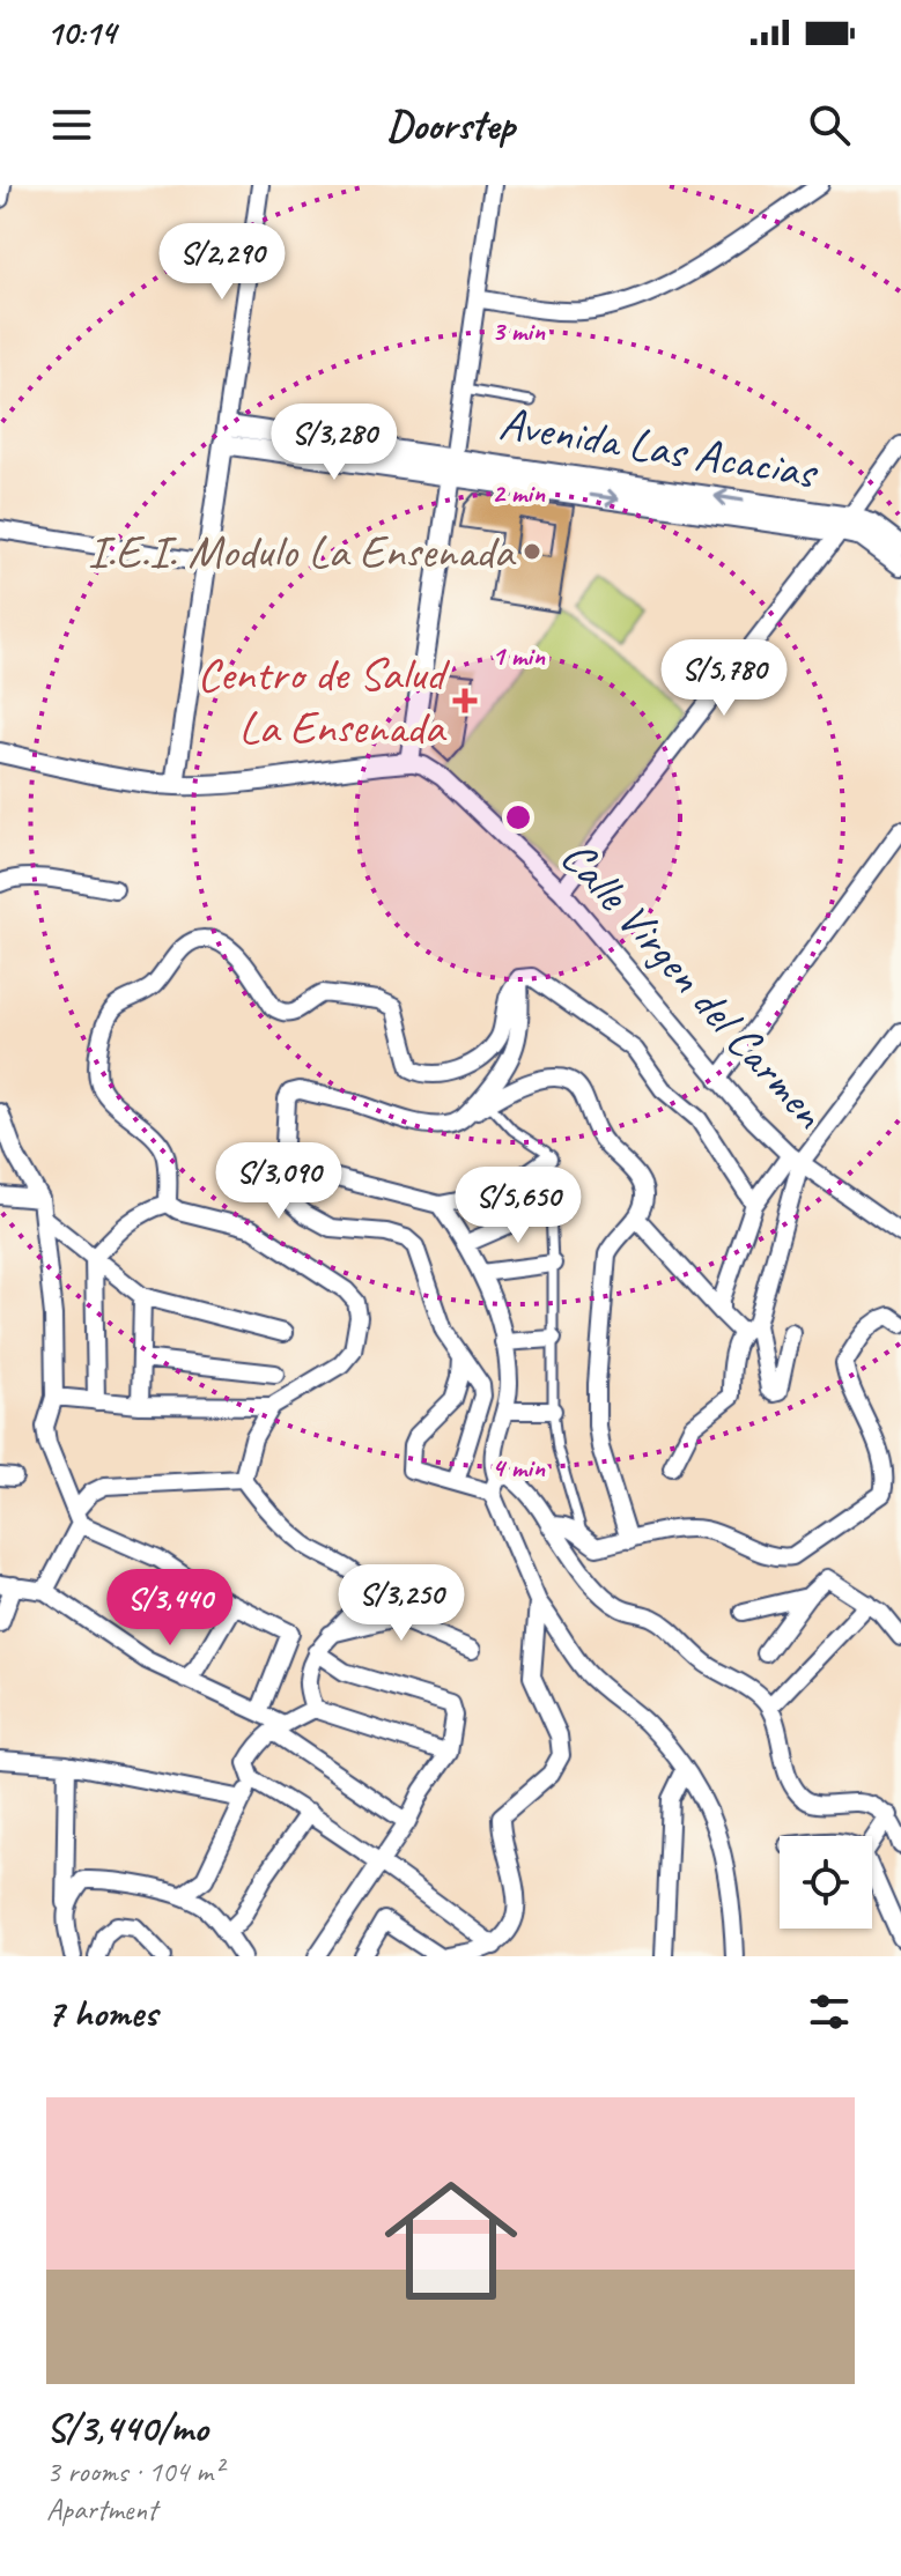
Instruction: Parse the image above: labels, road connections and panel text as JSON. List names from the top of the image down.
{
  "streets": {
    "street": ["Avenida Las Acacias", "Calle Virgen del Carmen"]
  },
  "places": {
    "other": ["I.E.I. Modulo La Ensenada"],
    "health": ["Centro de Salud La Ensenada"]
  },
  "page": {
    "status": "10:14",
    "header": "Doorstep",
    "price": [
      "S/2,290",
      "S/3,280",
      "S/5,780",
      "S/3,090",
      "S/5,650",
      "S/3,250",
      "S/3,440"
    ],
    "heading": "7 homes",
    "list": [
      {
        "name": "S/3,440/mo",
        "note": "3 rooms · 104 m² · Apartment"
      }
    ]
  },
  "rings": [
    "3 min",
    "2 min",
    "1 min",
    "4 min"
  ]
}
